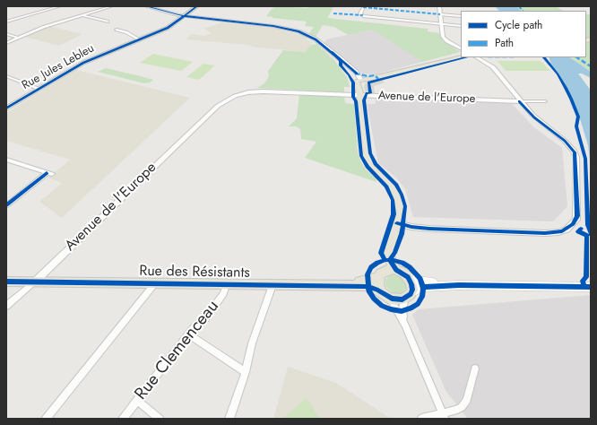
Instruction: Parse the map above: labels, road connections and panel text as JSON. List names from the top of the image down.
{
  "streets": {
    "main road": ["Rue Jules Lebleu", "Rue des Résistants"],
    "street": ["Avenue de l'Europe", "Rue Clemenceau"]
  },
  "crossings": [
    ["Avenue de l'Europe", "Rue des Résistants"],
    ["Rue des Résistants", "Rue Clemenceau"]
  ],
  "legend": ["Cycle path", "Path"]
}
